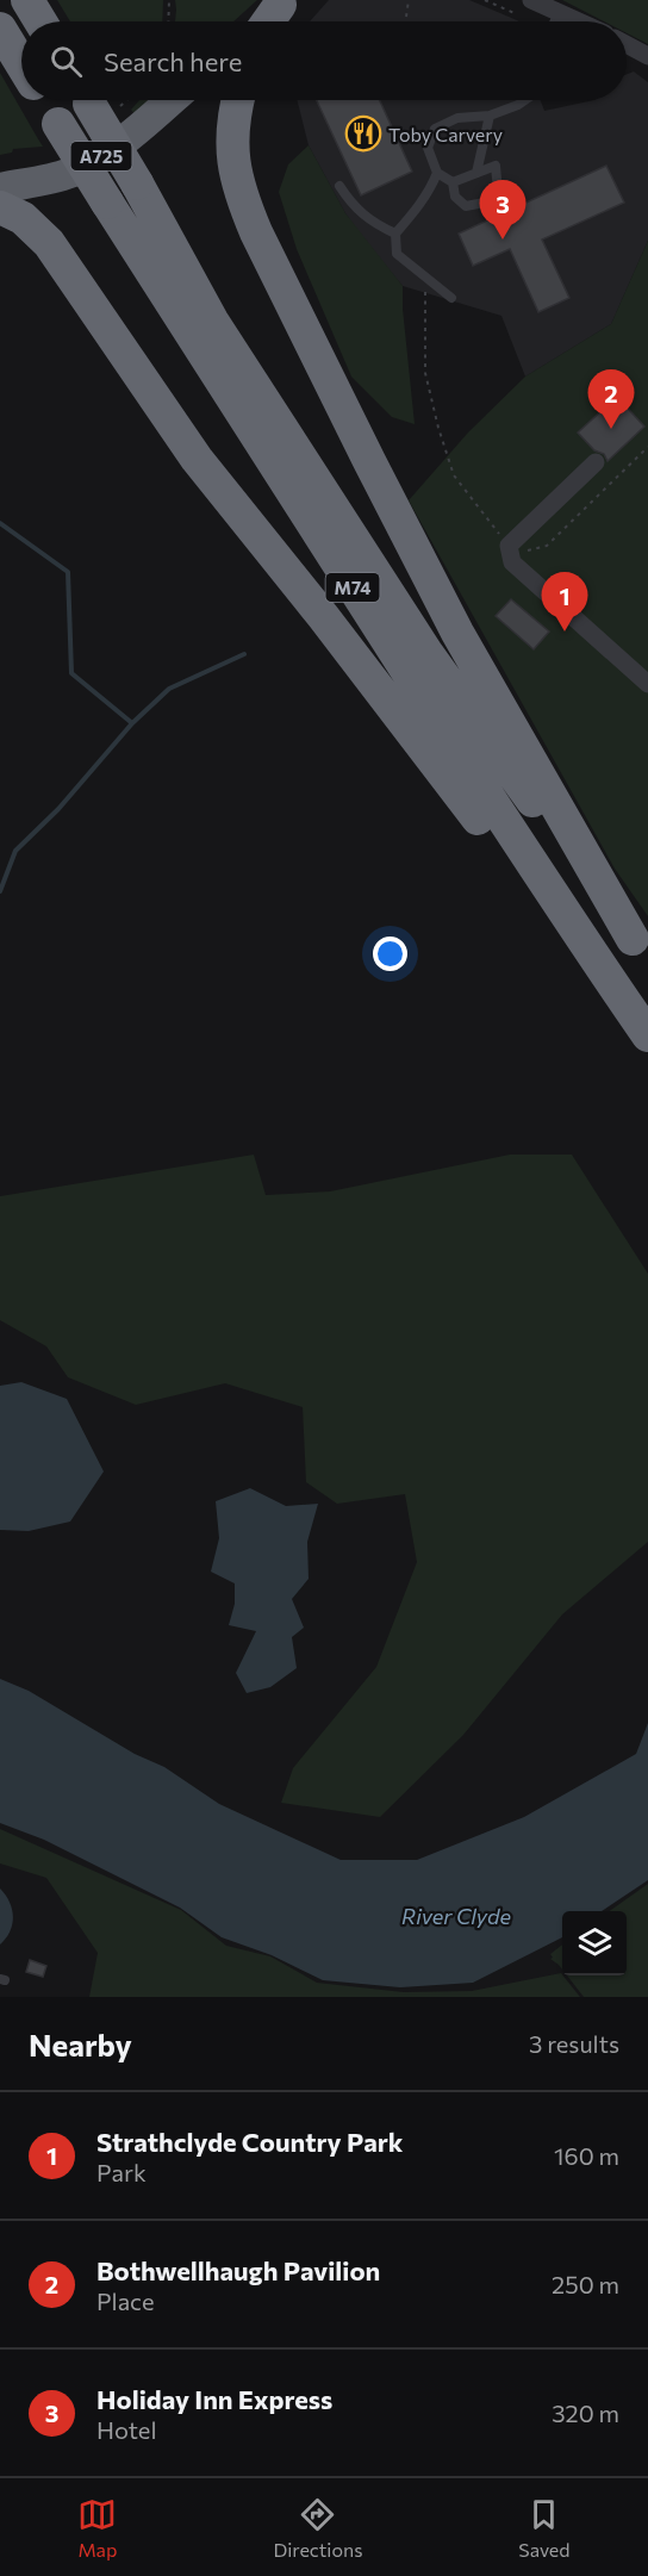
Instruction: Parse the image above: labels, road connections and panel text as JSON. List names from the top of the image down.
{
  "streets": {
    "highway": ["A725", "M74"]
  },
  "water": ["River Clyde"],
  "places": {
    "restaurant": ["Toby Carvery"]
  },
  "page": {
    "search": "Search here",
    "pins": ["3", "2", "1"],
    "heading": ["Nearby", "3 results"],
    "list": [
      {
        "mark": "1",
        "name": "Strathclyde Country Park",
        "note": "Park",
        "value": "160 m"
      },
      {
        "mark": "2",
        "name": "Bothwellhaugh Pavilion",
        "note": "Place",
        "value": "250 m"
      },
      {
        "mark": "3",
        "name": "Holiday Inn Express",
        "note": "Hotel",
        "value": "320 m"
      }
    ],
    "nav": ["Map", "Directions", "Saved"]
  }
}
